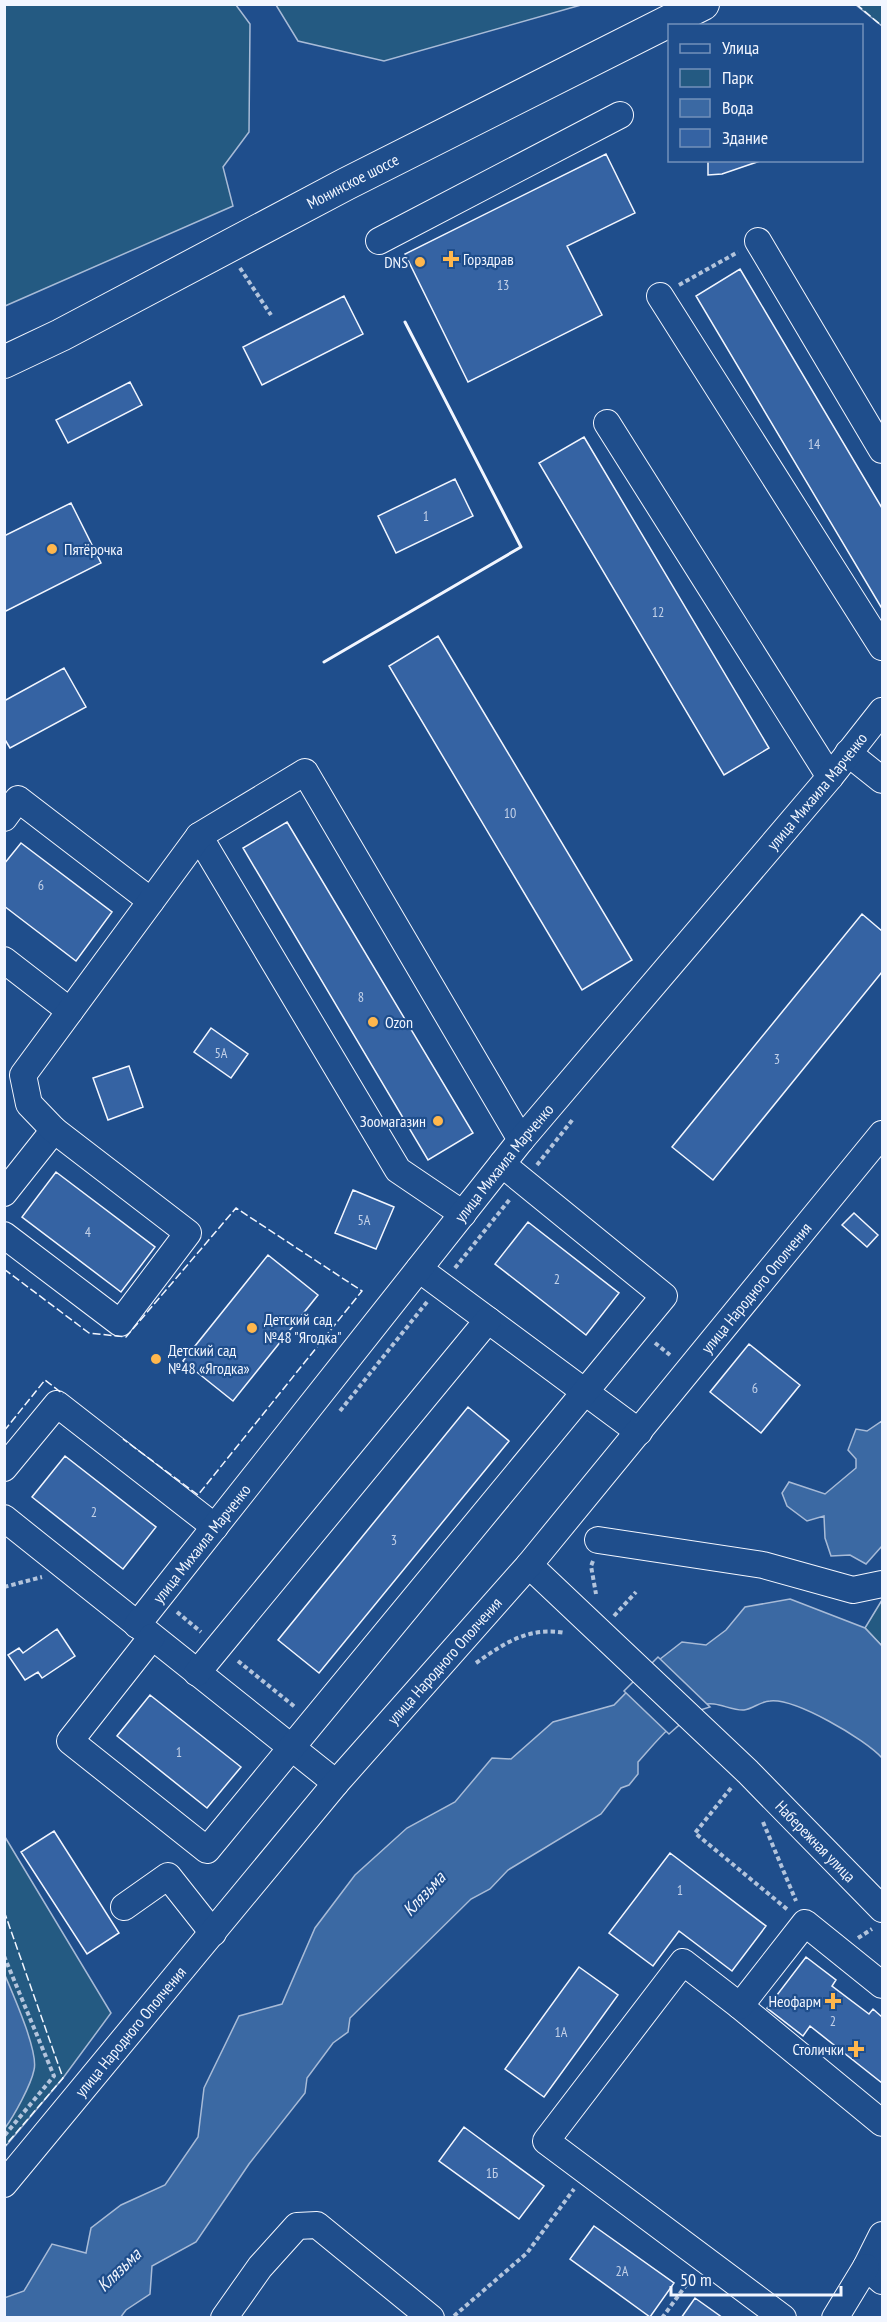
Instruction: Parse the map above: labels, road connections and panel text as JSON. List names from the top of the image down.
{
  "streets": {
    "main road": ["Монинское шоссе"],
    "street": ["улица Михаила Марченко", "улица Народного Ополчения", "Набережная улица"]
  },
  "crossings": [
    ["улица Народного Ополчения", "Набережная улица"]
  ],
  "water": ["Клязьма"],
  "places": {
    "health": ["Горздрав", "Неофарм", "Столички"],
    "other": [
      "DNS",
      "Пятёрочка",
      "Ozon",
      "Зоомагазин",
      "Детский сад №48 \"Ягодка\"",
      "Детский сад №48 «Ягодка»"
    ]
  },
  "house_numbers": [
    "13",
    "14",
    "1",
    "12",
    "10",
    "6",
    "8",
    "5А",
    "3",
    "5А",
    "4",
    "2",
    "6",
    "2",
    "3",
    "1",
    "1",
    "2",
    "1А",
    "1Б",
    "2А"
  ],
  "legend": [
    "Улица",
    "Парк",
    "Вода",
    "Здание"
  ],
  "scale_bar": "50 m"
}
